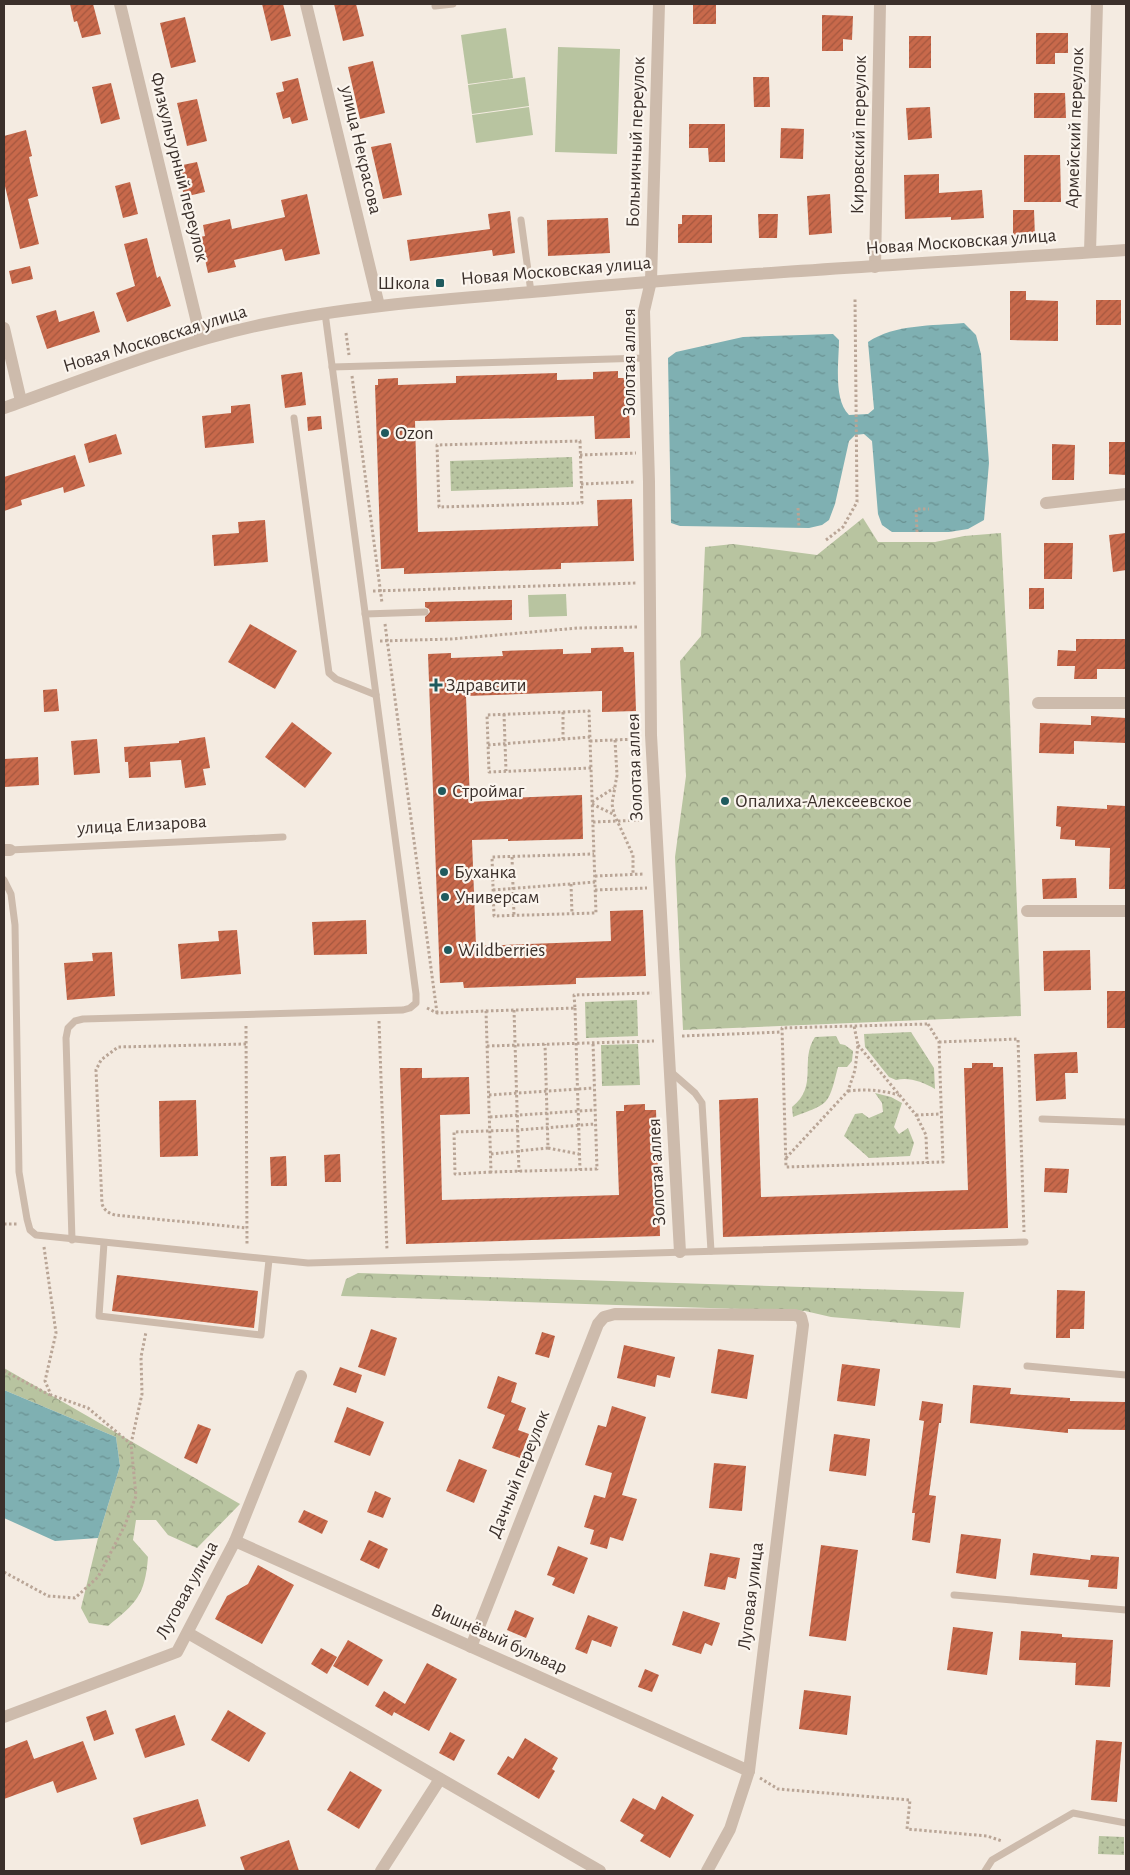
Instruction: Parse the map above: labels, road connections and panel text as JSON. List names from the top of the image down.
{
  "streets": {
    "street": [
      "Армейский переулок",
      "Кировский переулок",
      "Больничный переулок",
      "улица Некрасова",
      "Физкультурный переулок",
      "Новая Московская улица",
      "Золотая аллея",
      "Дачный переулок",
      "Луговая улица",
      "Вишнёвый бульвар"
    ],
    "lane": ["улица Елизарова"]
  },
  "crossings": [
    ["Армейский переулок", "Новая Московская улица"],
    ["Кировский переулок", "Новая Московская улица"],
    ["Больничный переулок", "Новая Московская улица"],
    ["Больничный переулок", "Золотая аллея"],
    ["улица Некрасова", "Новая Московская улица"],
    ["Физкультурный переулок", "Новая Московская улица"],
    ["Новая Московская улица", "Золотая аллея"],
    ["Дачный переулок", "Луговая улица"],
    ["Дачный переулок", "Вишнёвый бульвар"],
    ["Луговая улица", "Вишнёвый бульвар"]
  ],
  "places": {
    "transit": ["Школа"],
    "other": [
      "Ozon",
      "Строймаг",
      "Опалиха-Алексеевское",
      "Буханка",
      "Универсам",
      "Wildberries"
    ],
    "health": ["Здравсити"]
  }
}
